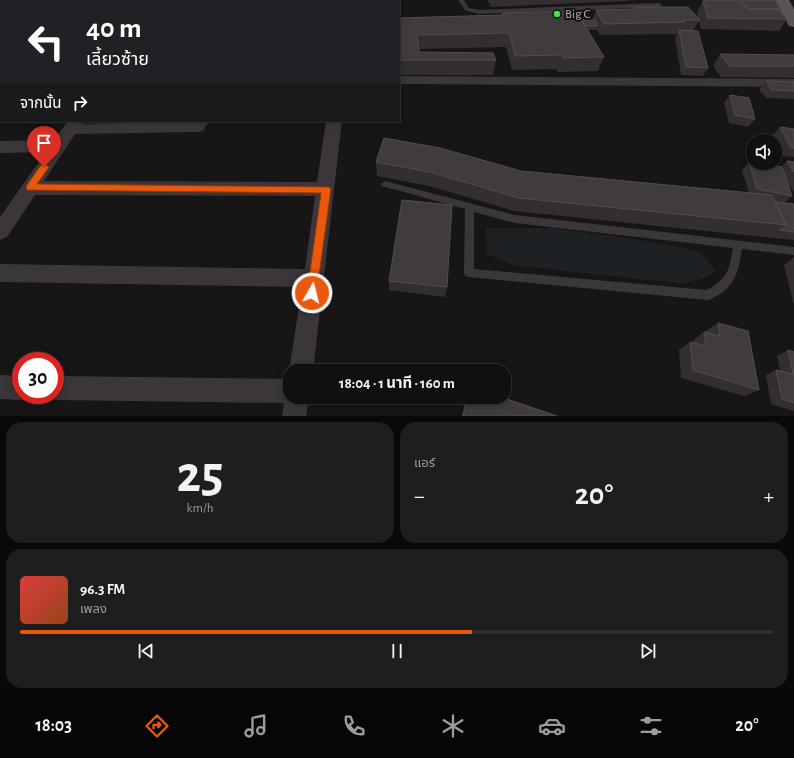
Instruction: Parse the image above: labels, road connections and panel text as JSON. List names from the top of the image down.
{
  "places": ["Big C"],
  "page": {
    "turn": ["40 m", "เลี้ยวซ้าย"],
    "then": "จากนั้น",
    "limit": "30",
    "trip": "18:04 · 1 นาที · 160 m",
    "tile": [
      ["25", "km/h"],
      "แอร์"
    ],
    "heat": ["−", "20°", "+"],
    "song": ["96.3 FM", "เพลง"],
    "tabs": ["18:03", "20°"]
  }
}
